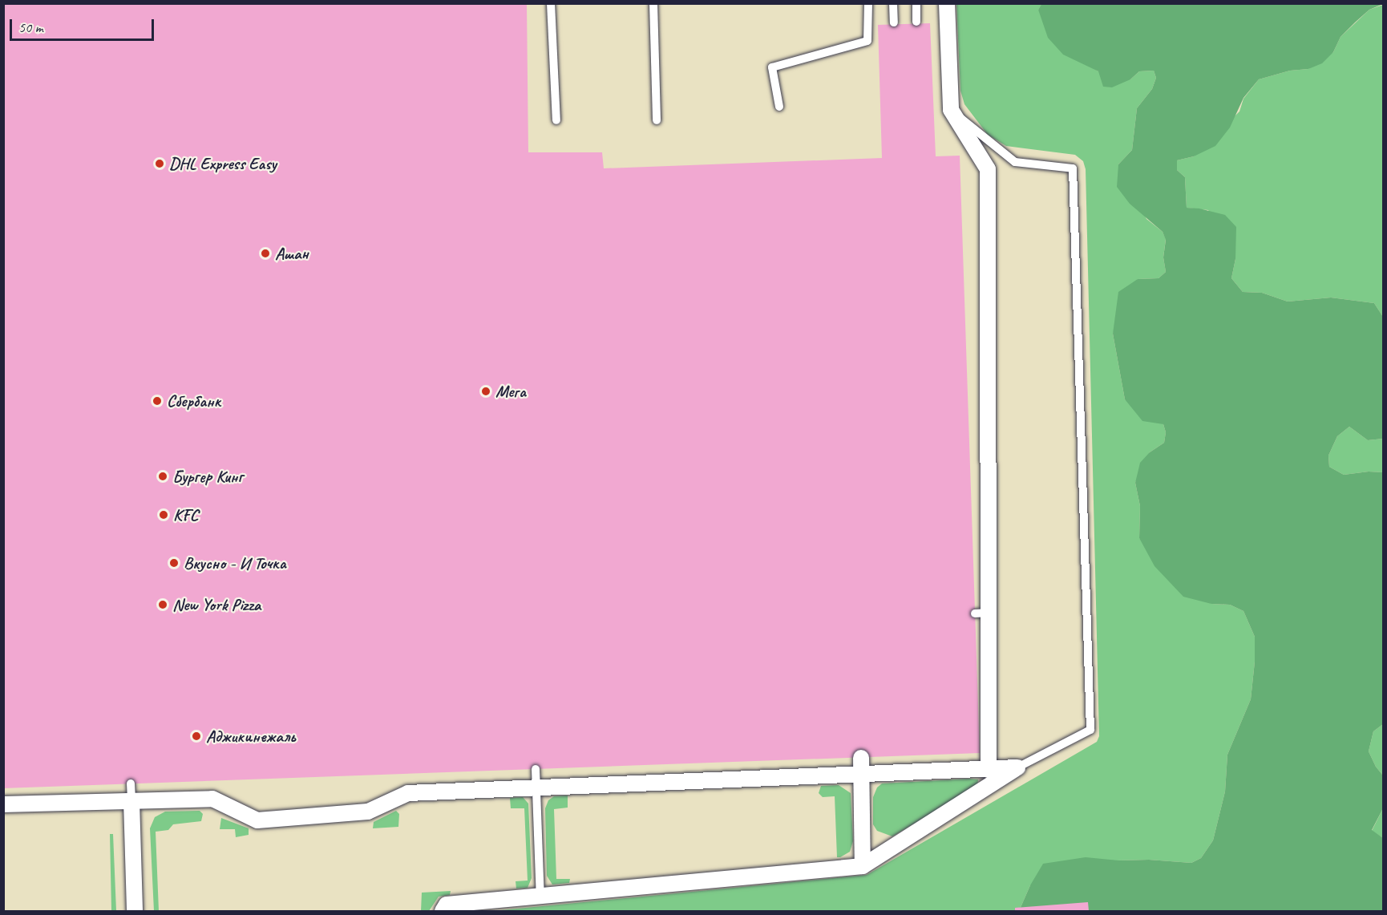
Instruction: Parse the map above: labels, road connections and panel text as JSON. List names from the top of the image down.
{
  "places": [
    "DHL Express Easy",
    "Ашан",
    "Мега",
    "Сбербанк",
    "Бургер Кинг",
    "KFC",
    "Вкусно - И Точка",
    "New York Pizza",
    "Аджикинежаль"
  ],
  "scale_bar": "50 m"
}
